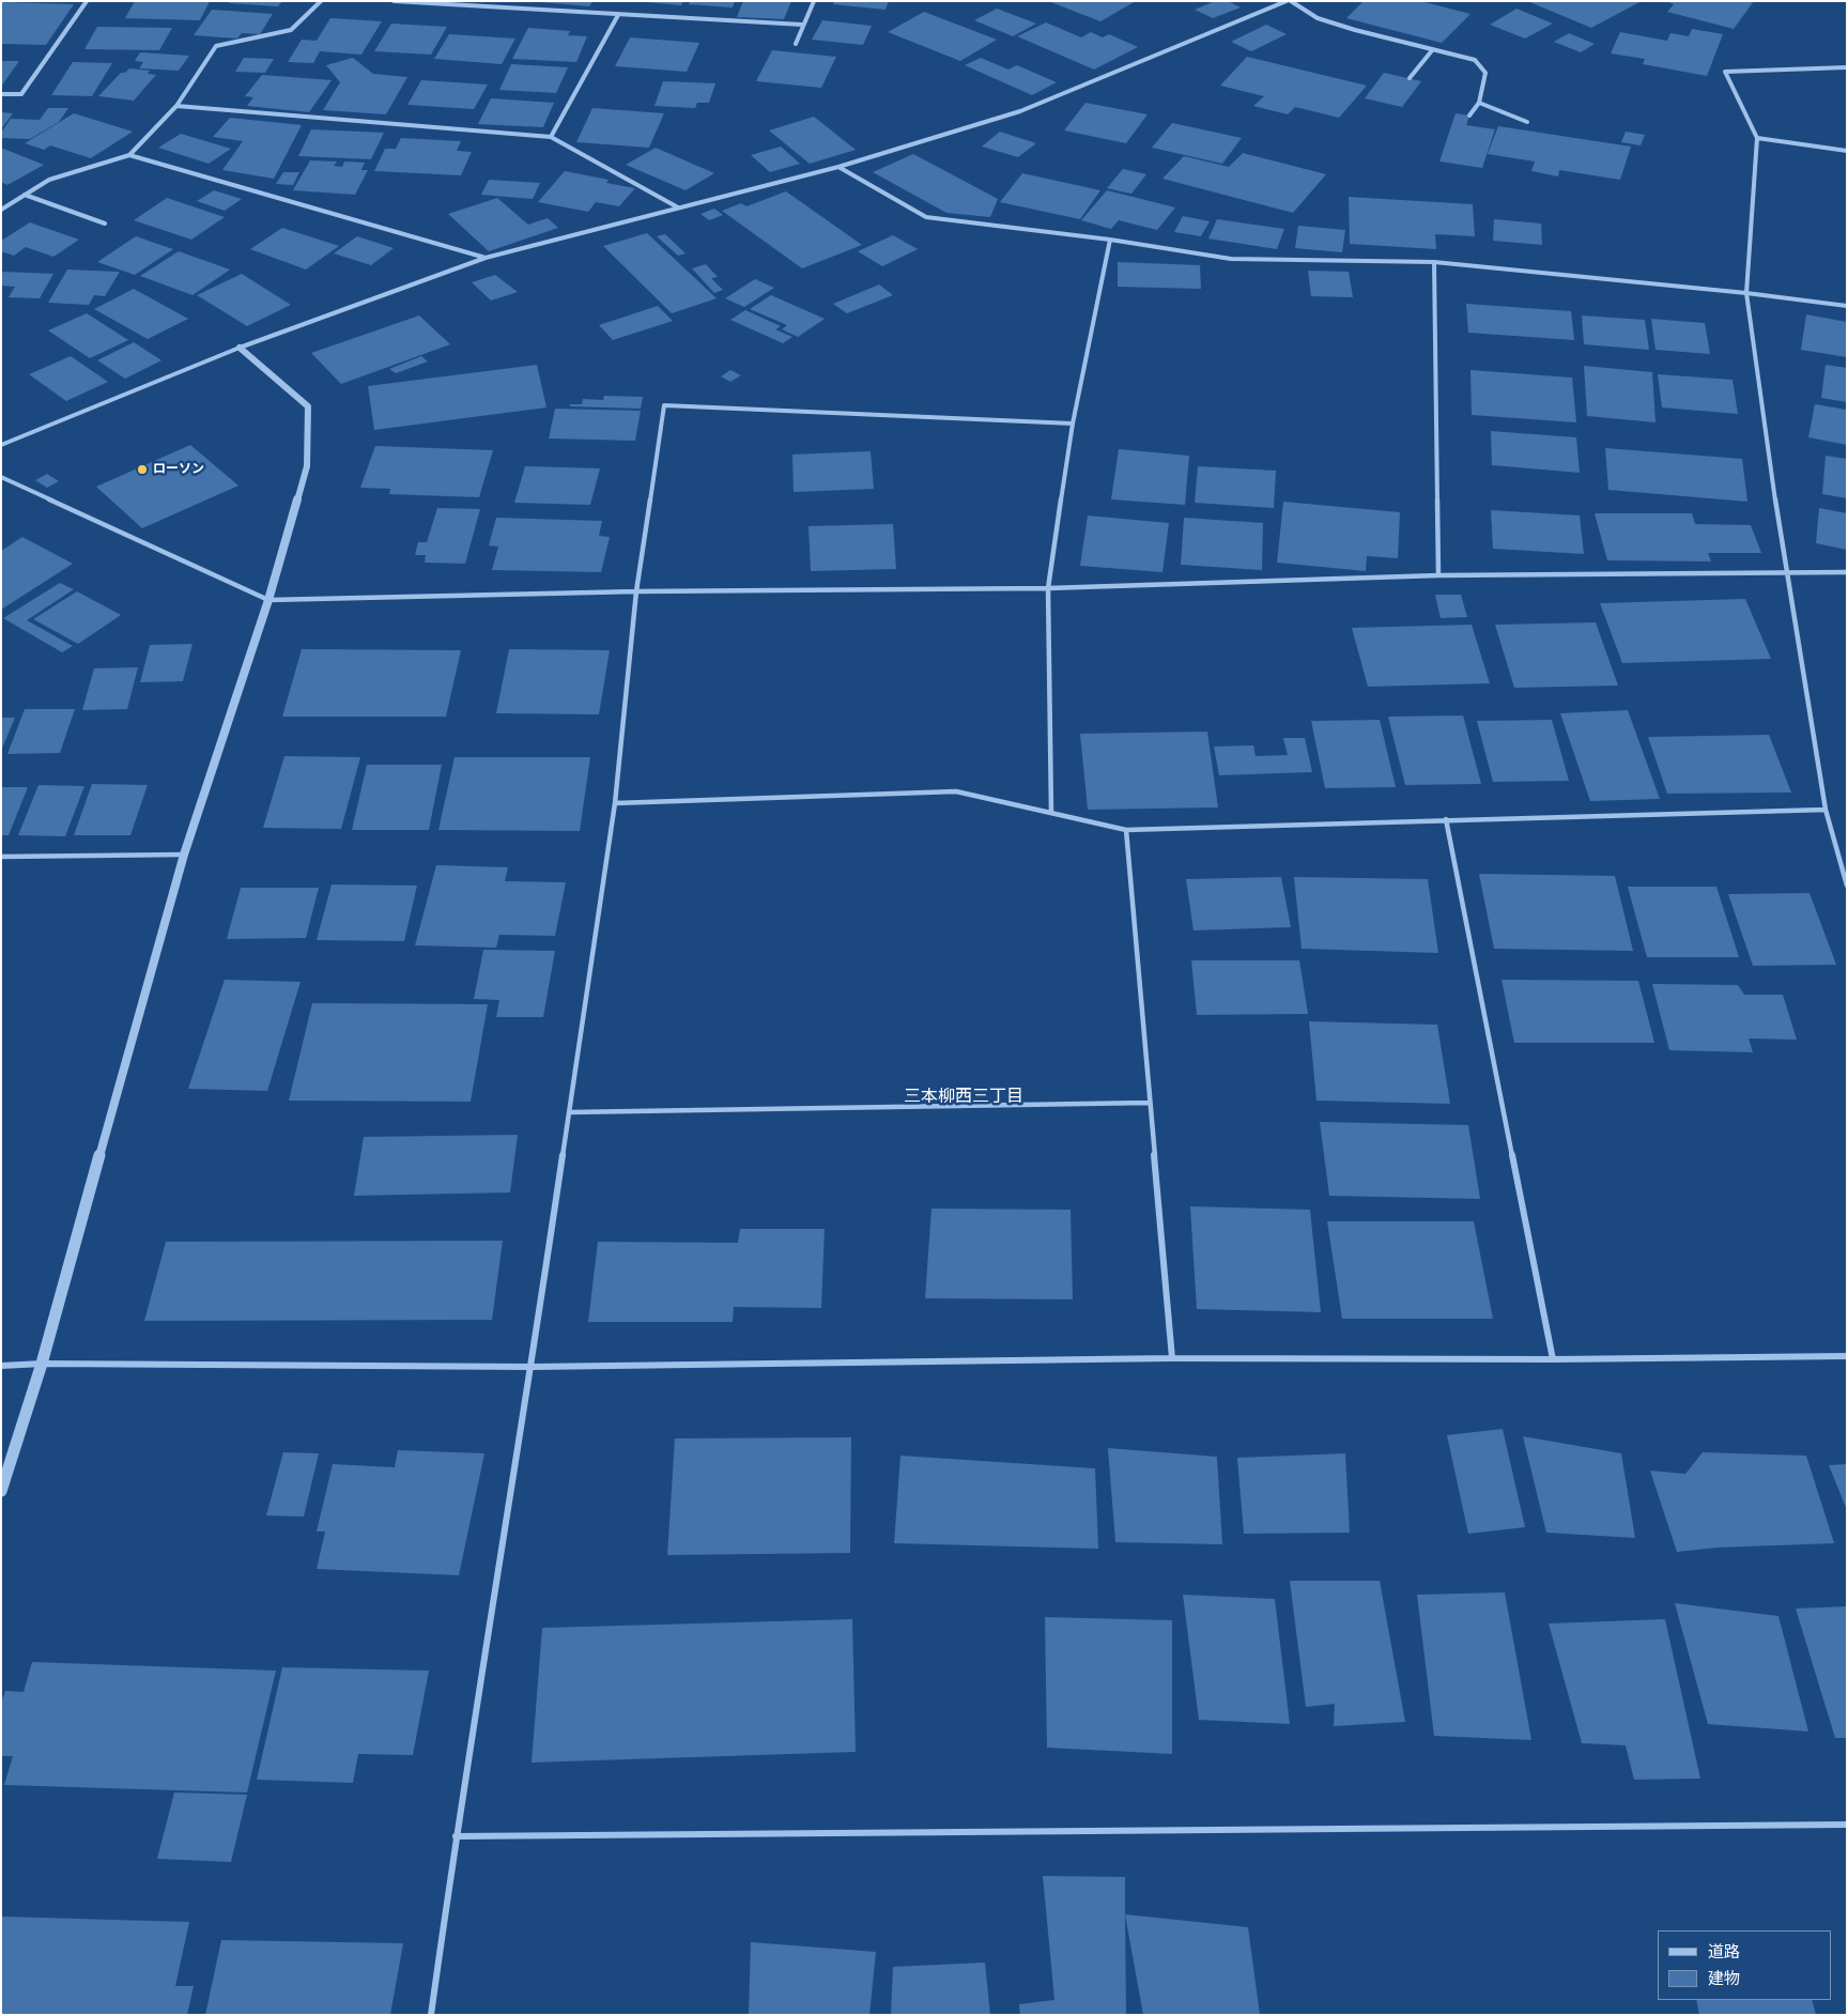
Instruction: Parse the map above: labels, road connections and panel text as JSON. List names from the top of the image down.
{
  "districts": ["三本柳西三丁目"],
  "places": ["ローソン"],
  "legend": ["道路", "建物"]
}
